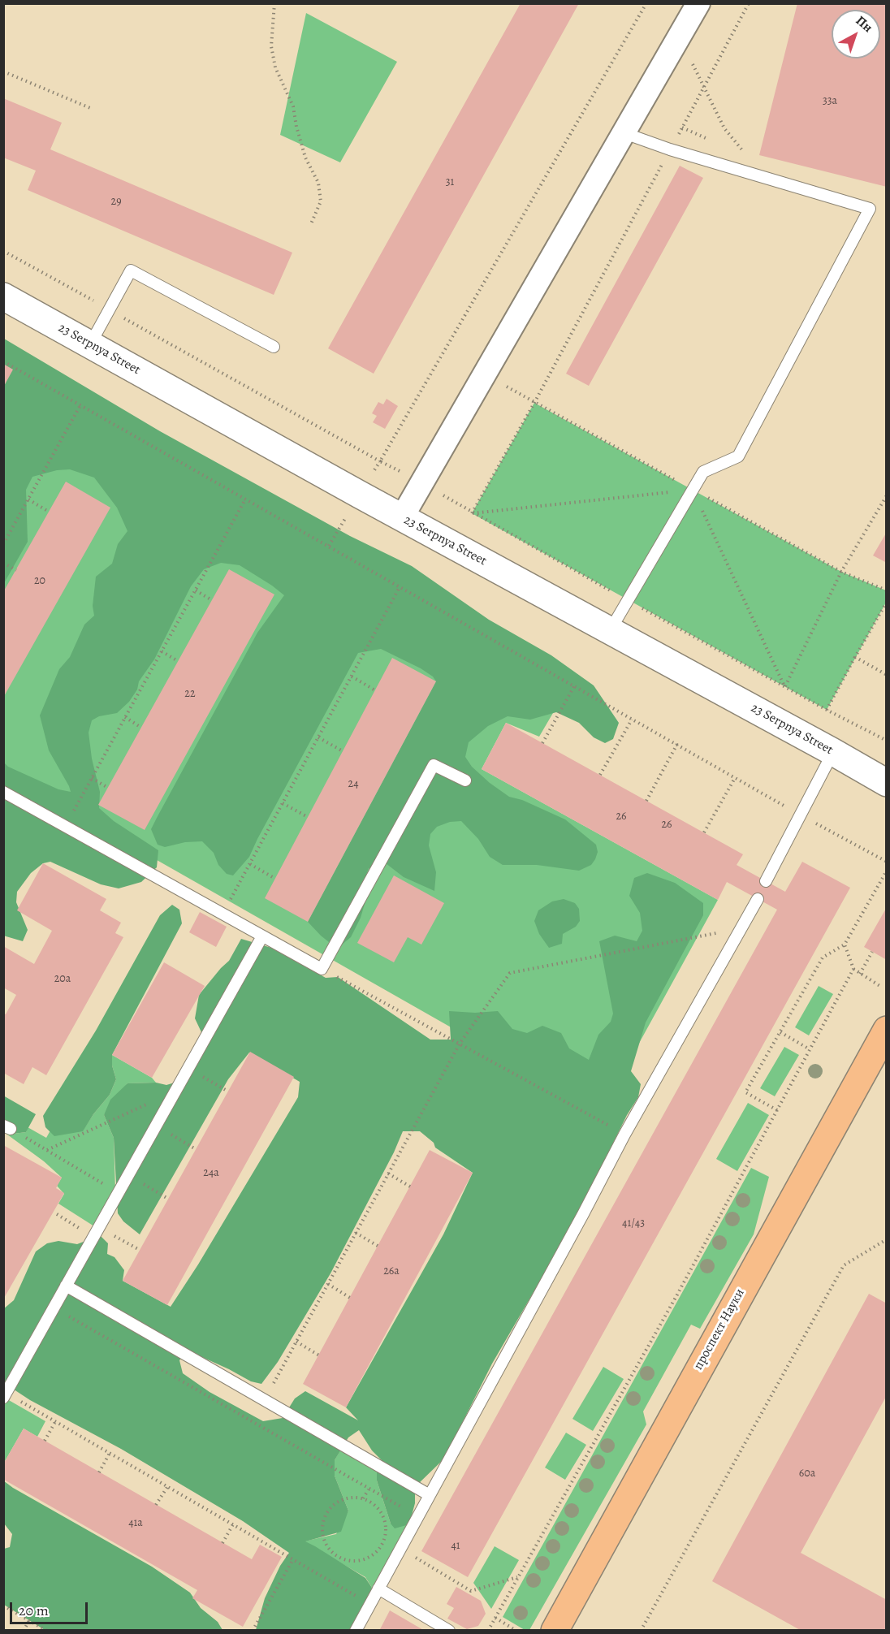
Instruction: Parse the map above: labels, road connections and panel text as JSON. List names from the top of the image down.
{
  "streets": {
    "main road": ["проспект Науки"],
    "street": ["23 Serpnya Street"]
  },
  "house_numbers": [
    "33а",
    "31",
    "29",
    "20",
    "22",
    "24",
    "26",
    "26",
    "20а",
    "24а",
    "41/43",
    "26а",
    "60а",
    "41а",
    "41"
  ],
  "scale_bar": "20 m",
  "north": "top right"
}
